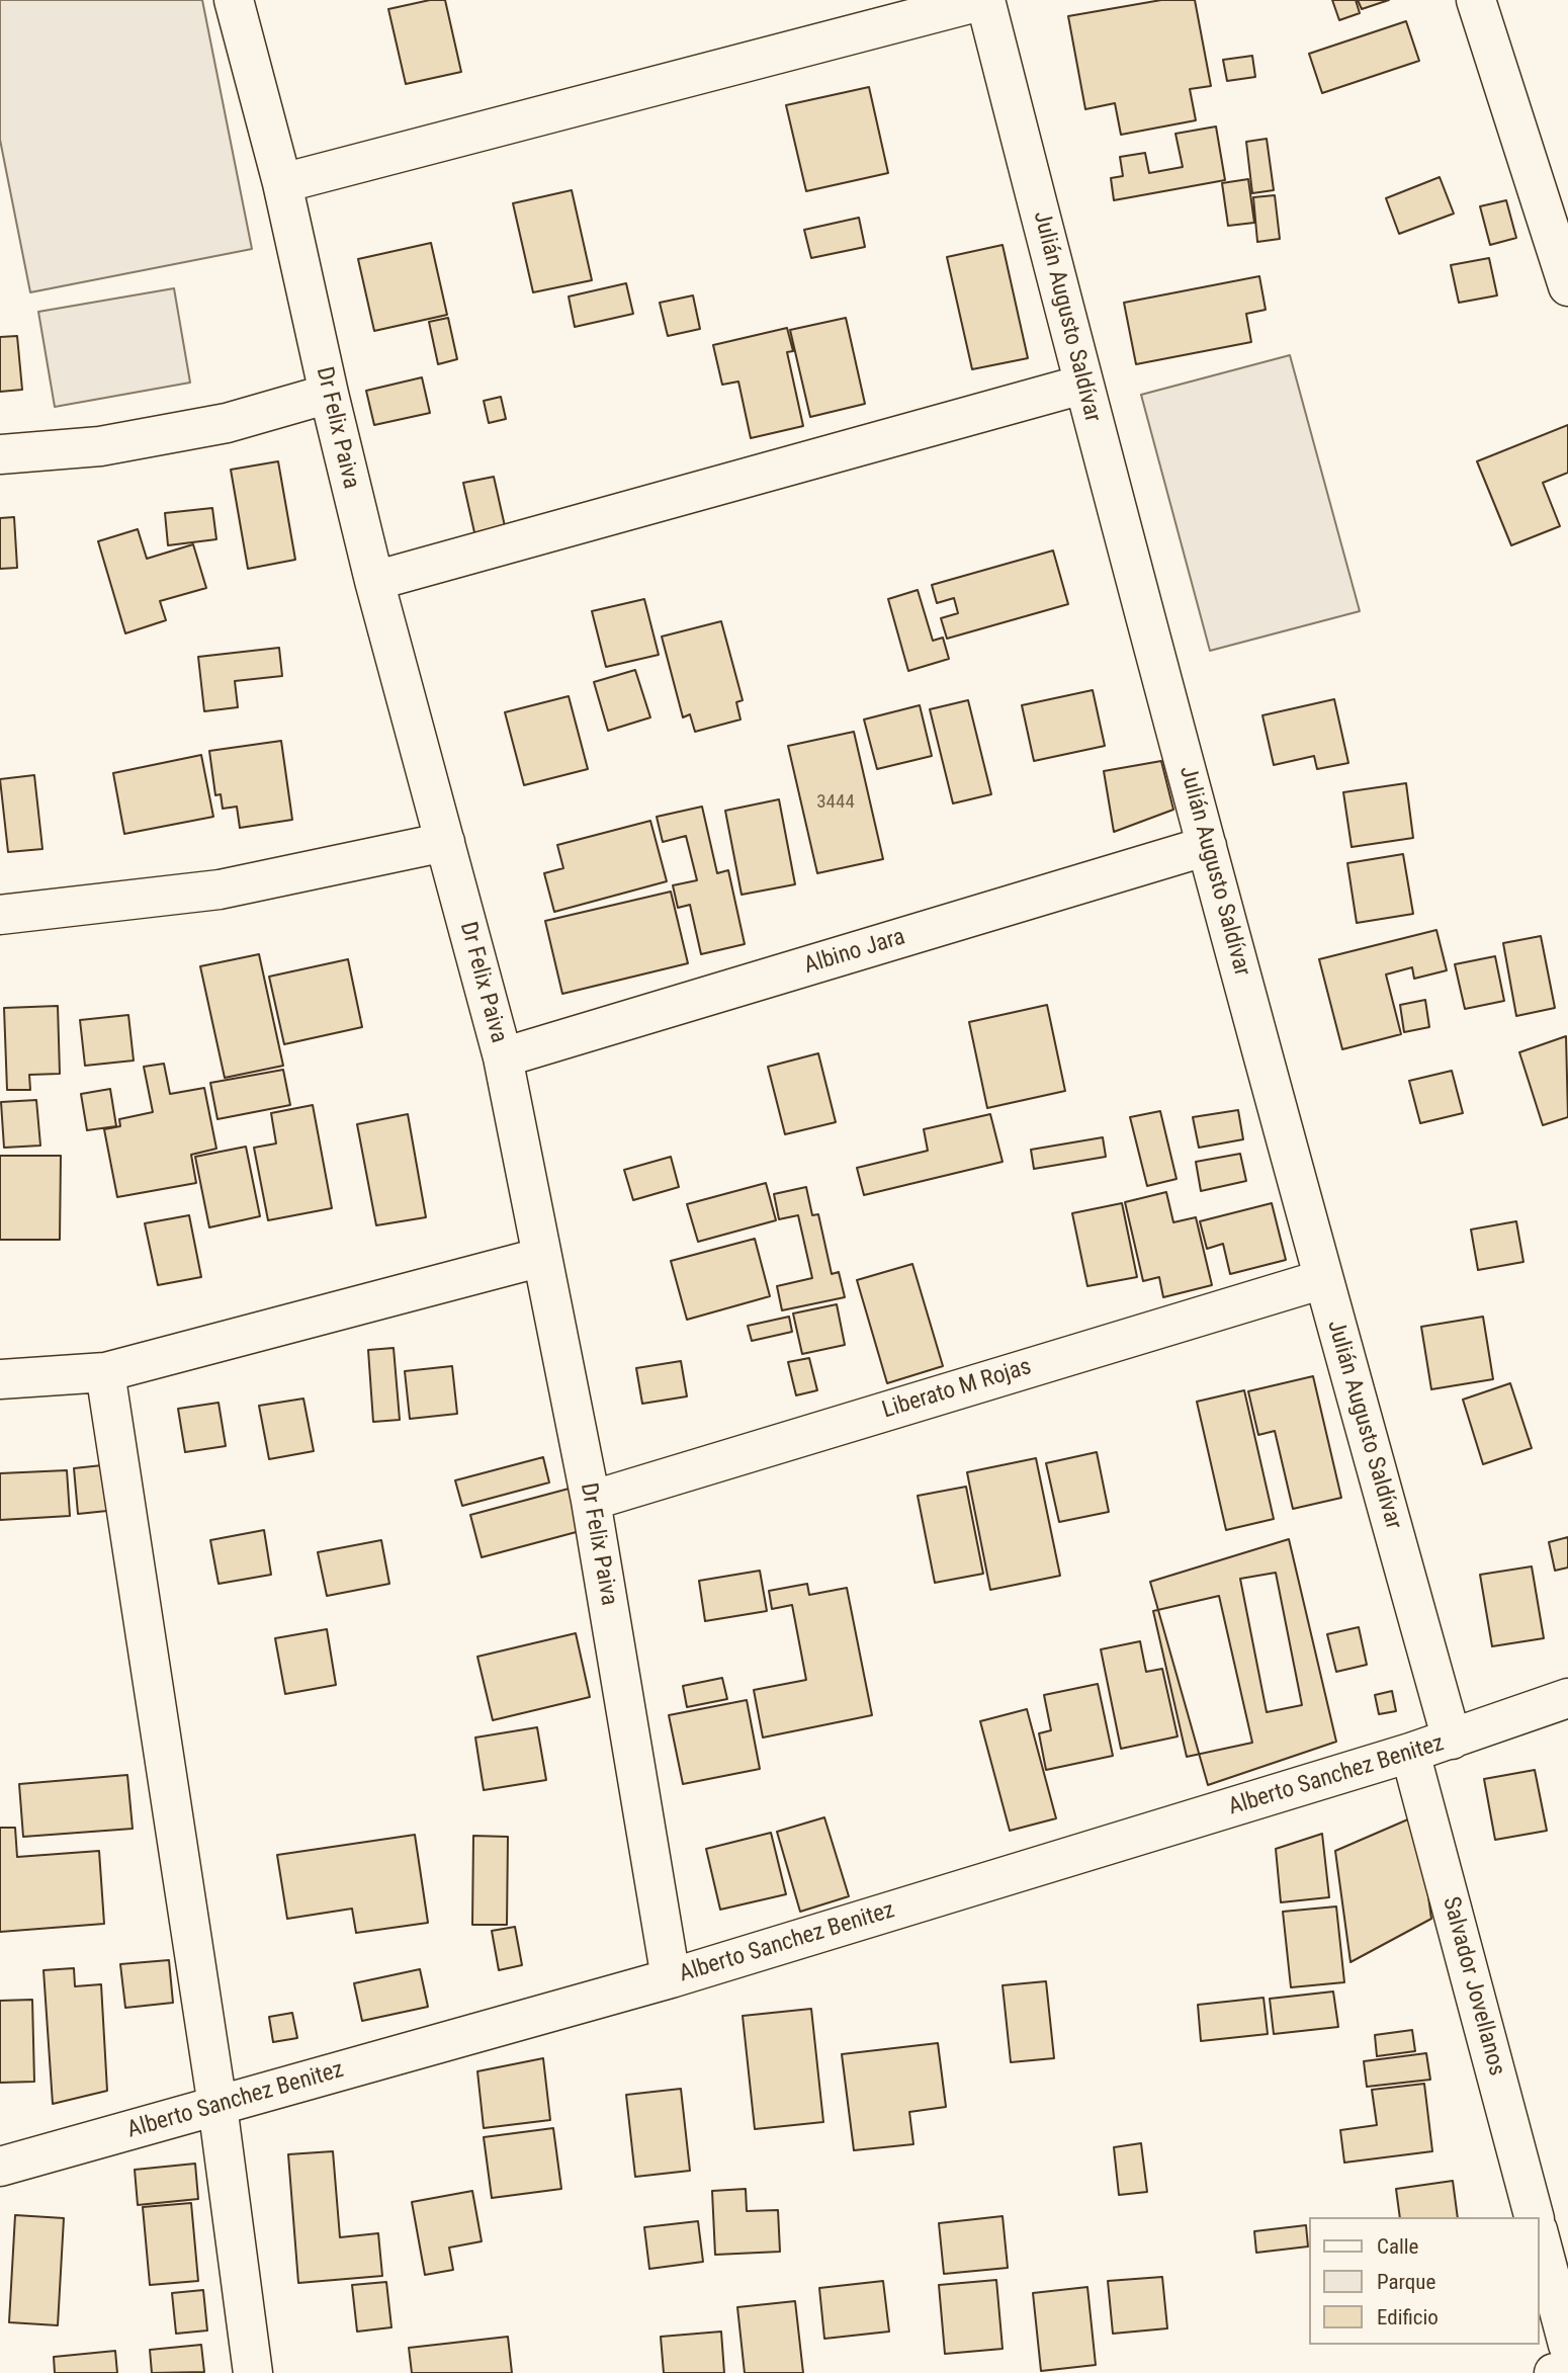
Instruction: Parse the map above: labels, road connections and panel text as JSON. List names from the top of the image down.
{
  "streets": {
    "street": [
      "Julián Augusto Saldívar",
      "Dr Felix Paiva",
      "Albino Jara",
      "Liberato M Rojas",
      "Alberto Sanchez Benitez",
      "Salvador Jovellanos"
    ]
  },
  "crossings": [
    ["Julián Augusto Saldívar", "Albino Jara"],
    ["Julián Augusto Saldívar", "Liberato M Rojas"],
    ["Julián Augusto Saldívar", "Alberto Sanchez Benitez"],
    ["Dr Felix Paiva", "Albino Jara"],
    ["Dr Felix Paiva", "Liberato M Rojas"],
    ["Dr Felix Paiva", "Alberto Sanchez Benitez"],
    ["Alberto Sanchez Benitez", "Salvador Jovellanos"]
  ],
  "house_numbers": ["3444"],
  "legend": ["Calle", "Parque", "Edificio"]
}
